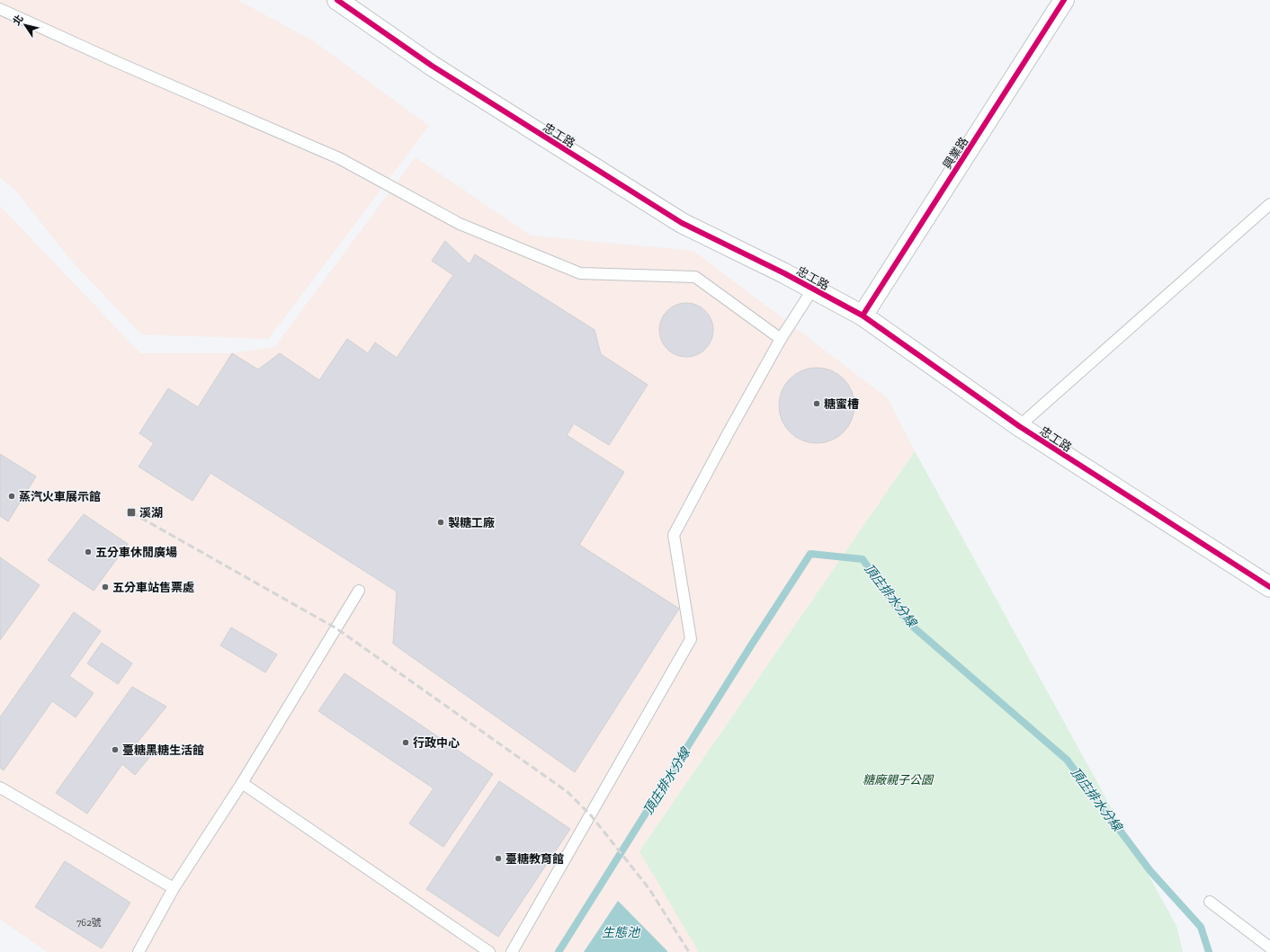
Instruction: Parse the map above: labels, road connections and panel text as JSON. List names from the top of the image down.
{
  "streets": {
    "street": ["忠工路", "興業路"]
  },
  "crossings": [
    ["忠工路", "興業路"]
  ],
  "water": ["頂庄排水分線", "生態池"],
  "parks": ["糖廠親子公園"],
  "places": {
    "other": [
      "糖蜜槽",
      "蒸汽火車展示館",
      "製糖工廠",
      "五分車休閒廣場",
      "五分車站售票處",
      "行政中心",
      "臺糖黑糖生活館",
      "臺糖教育館"
    ],
    "transit": ["溪湖"]
  },
  "house_numbers": ["762號"],
  "north": "top left"
}
